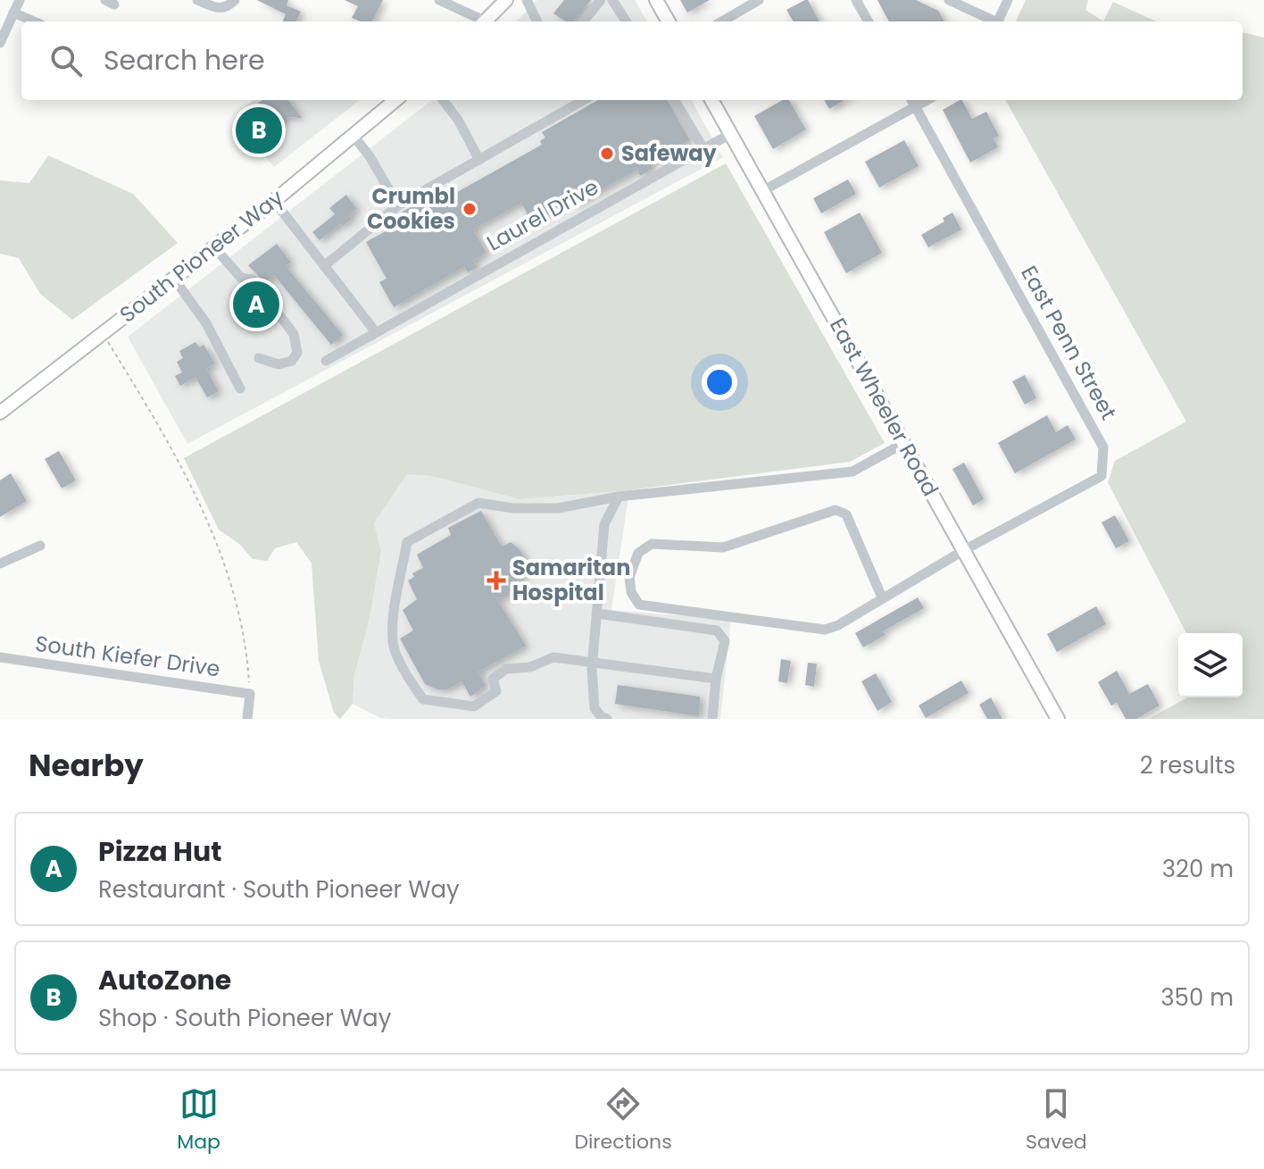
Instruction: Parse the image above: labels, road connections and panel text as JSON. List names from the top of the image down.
{
  "streets": {
    "main road": ["South Pioneer Way", "East Wheeler Road"],
    "street": ["Laurel Drive", "East Penn Street", "South Kiefer Drive"]
  },
  "crossings": [
    ["Laurel Drive", "East Wheeler Road"],
    ["East Penn Street", "East Wheeler Road"]
  ],
  "places": {
    "other": ["Safeway", "Crumbl Cookies"],
    "health": ["Samaritan Hospital"]
  },
  "page": {
    "search": "Search here",
    "pins": ["B", "A"],
    "heading": ["Nearby", "2 results"],
    "list": [
      {
        "mark": "A",
        "name": "Pizza Hut",
        "note": "Restaurant · South Pioneer Way",
        "value": "320 m"
      },
      {
        "mark": "B",
        "name": "AutoZone",
        "note": "Shop · South Pioneer Way",
        "value": "350 m"
      }
    ],
    "nav": ["Map", "Directions", "Saved"]
  }
}
